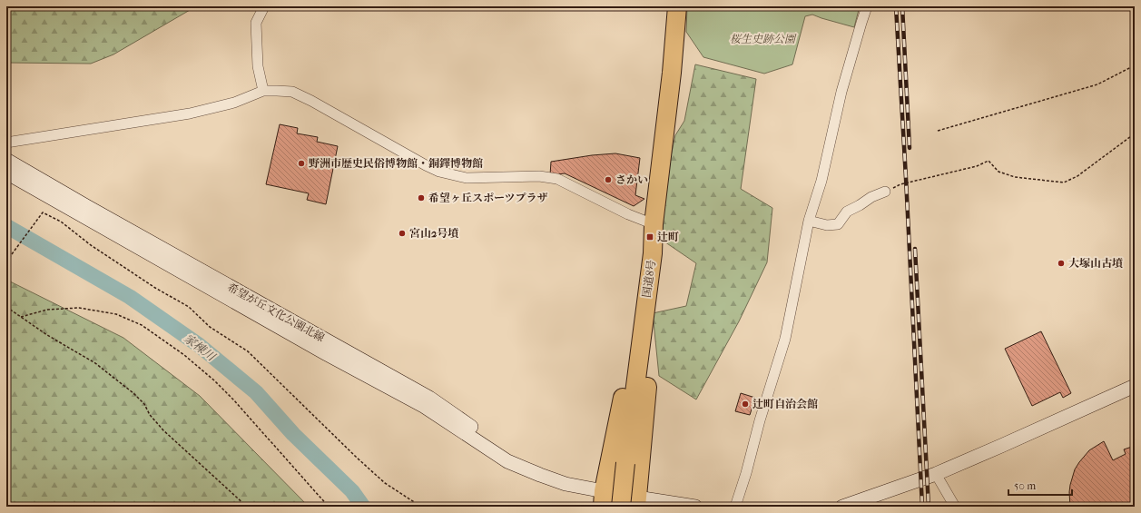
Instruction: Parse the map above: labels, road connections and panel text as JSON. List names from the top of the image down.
{
  "streets": {
    "highway": ["国道8号"],
    "main road": ["希望が丘文化公園北線"]
  },
  "water": ["家棟川"],
  "parks": ["桜生史跡公園"],
  "places": {
    "other": [
      "野洲市歴史民俗博物館・銅鐸博物館",
      "さかい",
      "希望ヶ丘スポーツプラザ",
      "宮山2号墳",
      "大塚山古墳",
      "辻町自治会館"
    ],
    "transit": ["辻町"]
  },
  "scale_bar": "50 m"
}
